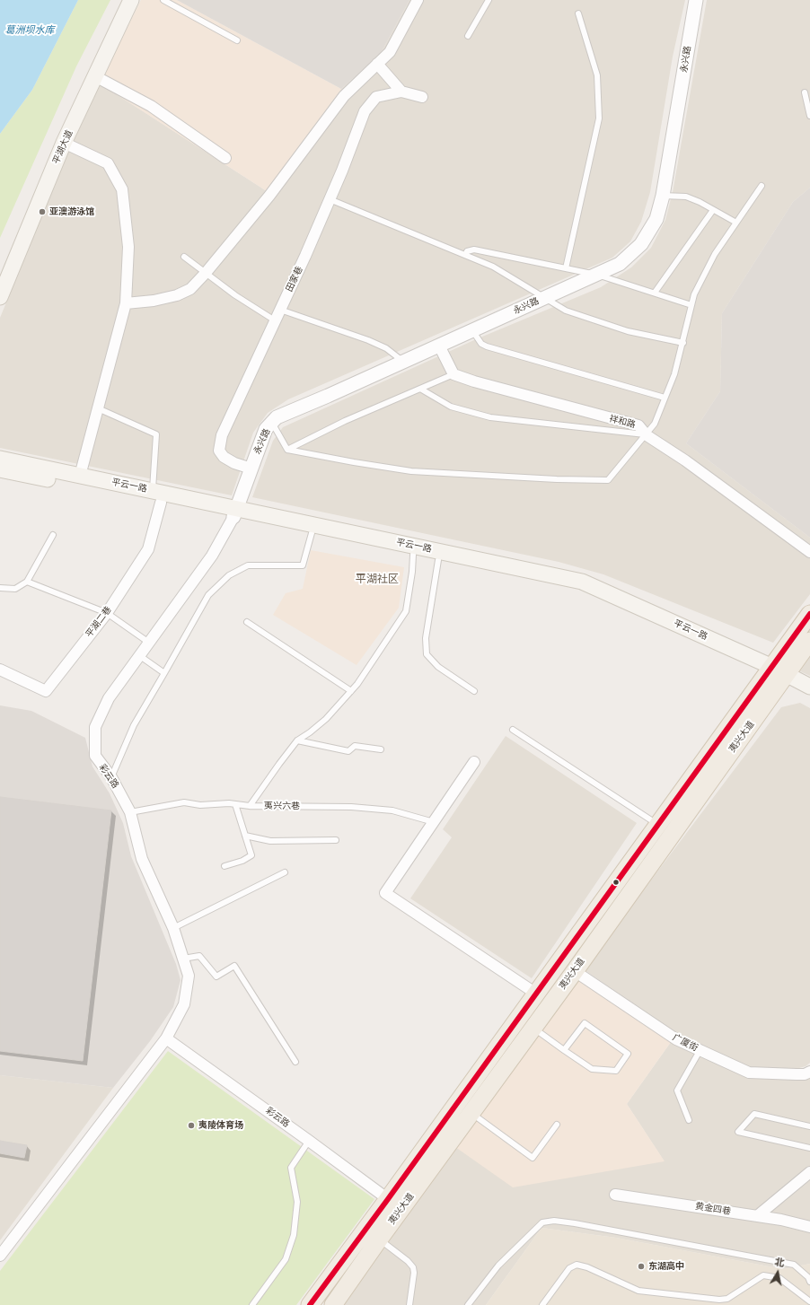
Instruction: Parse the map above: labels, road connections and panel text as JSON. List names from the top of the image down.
{
  "streets": {
    "main road": ["平湖大道", "平云一路", "夷兴大道"],
    "street": [
      "永兴路",
      "田家巷",
      "祥和路",
      "平湖二巷",
      "彩云路",
      "广厦街",
      "黄金四巷"
    ],
    "lane": ["夷兴六巷"]
  },
  "crossings": [
    ["永兴路", "田家巷"],
    ["永兴路", "平云一路"],
    ["永兴路", "彩云路"],
    ["平云一路", "平湖二巷"],
    ["平云一路", "夷兴大道"],
    ["平云一路", "彩云路"],
    ["夷兴大道", "彩云路"],
    ["夷兴大道", "广厦街"],
    ["彩云路", "夷兴六巷"]
  ],
  "districts": ["平湖社区"],
  "water": ["葛洲坝水库"],
  "places": ["亚澳游泳馆", "夷陵体育场", "东湖高中"],
  "north": "top"
}
